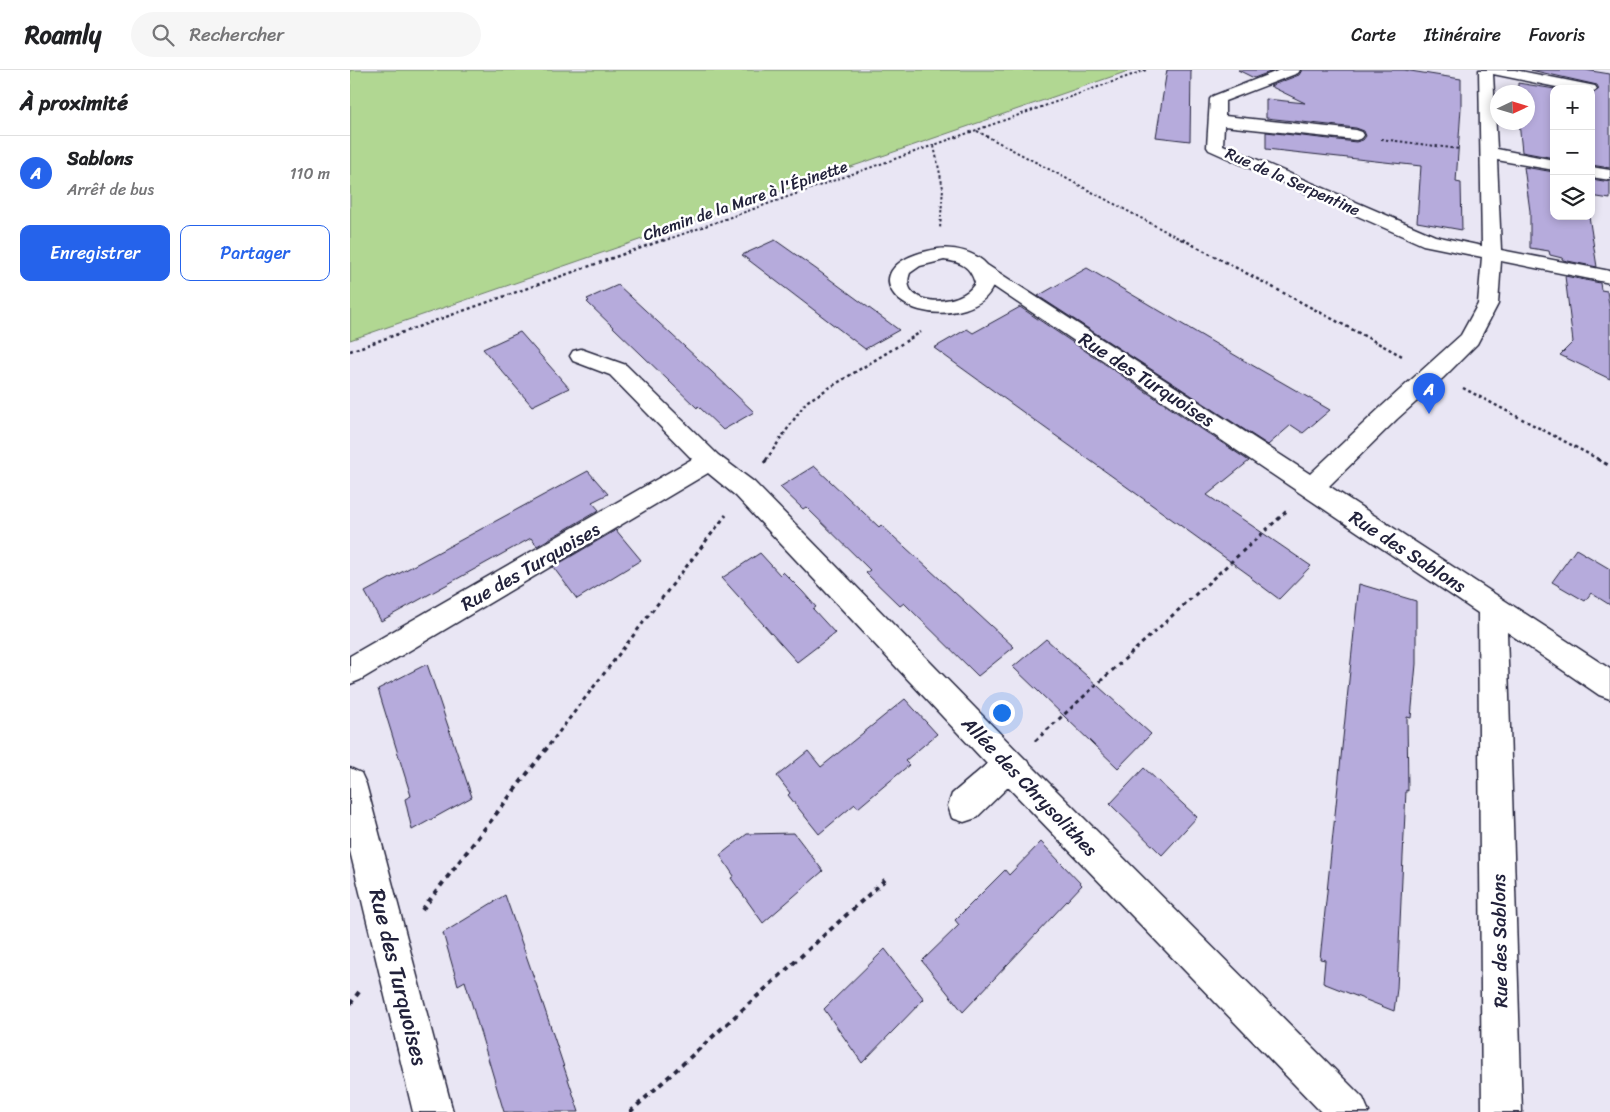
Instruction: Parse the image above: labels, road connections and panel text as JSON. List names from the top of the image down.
{
  "streets": {
    "street": [
      "Rue de la Serpentine",
      "Rue des Turquoises",
      "Rue des Sablons",
      "Allée des Chrysolithes"
    ],
    "path": ["Chemin de la Mare à l'Épinette"]
  },
  "crossings": [
    ["Rue des Turquoises", "Rue des Sablons"],
    ["Rue des Turquoises", "Allée des Chrysolithes"]
  ],
  "north": "right",
  "page": {
    "header": "Roamly",
    "search": "Rechercher",
    "nav": ["Carte", "Itinéraire", "Favoris"],
    "heading": "À proximité",
    "map_buttons": ["+", "−"],
    "list": [
      {
        "mark": "A",
        "name": "Sablons",
        "note": "Arrêt de bus",
        "value": "110 m"
      }
    ],
    "buttons": ["Enregistrer", "Partager"],
    "pins": "A"
  }
}
